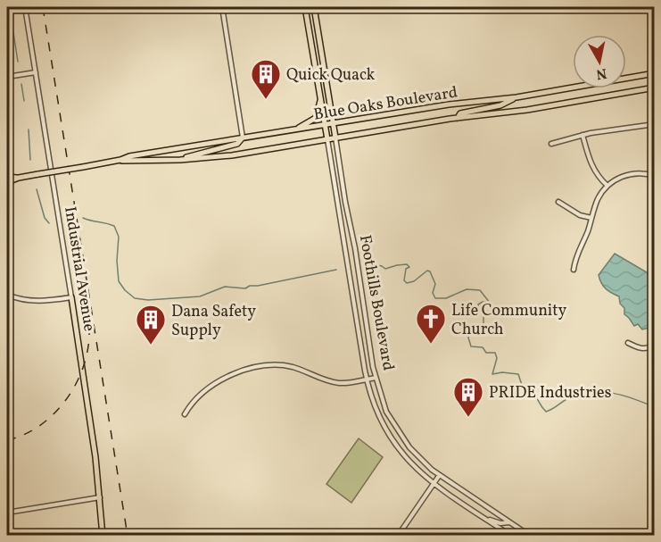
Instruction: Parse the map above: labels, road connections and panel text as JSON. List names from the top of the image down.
{
  "streets": {
    "main road": ["Blue Oaks Boulevard", "Industrial Avenue", "Foothills Boulevard"]
  },
  "crossings": [
    ["Blue Oaks Boulevard", "Foothills Boulevard"]
  ],
  "places": {
    "building": ["Quick Quack", "Dana Safety Supply", "PRIDE Industries"],
    "church": ["Life Community Church"]
  },
  "north": "bottom"
}
